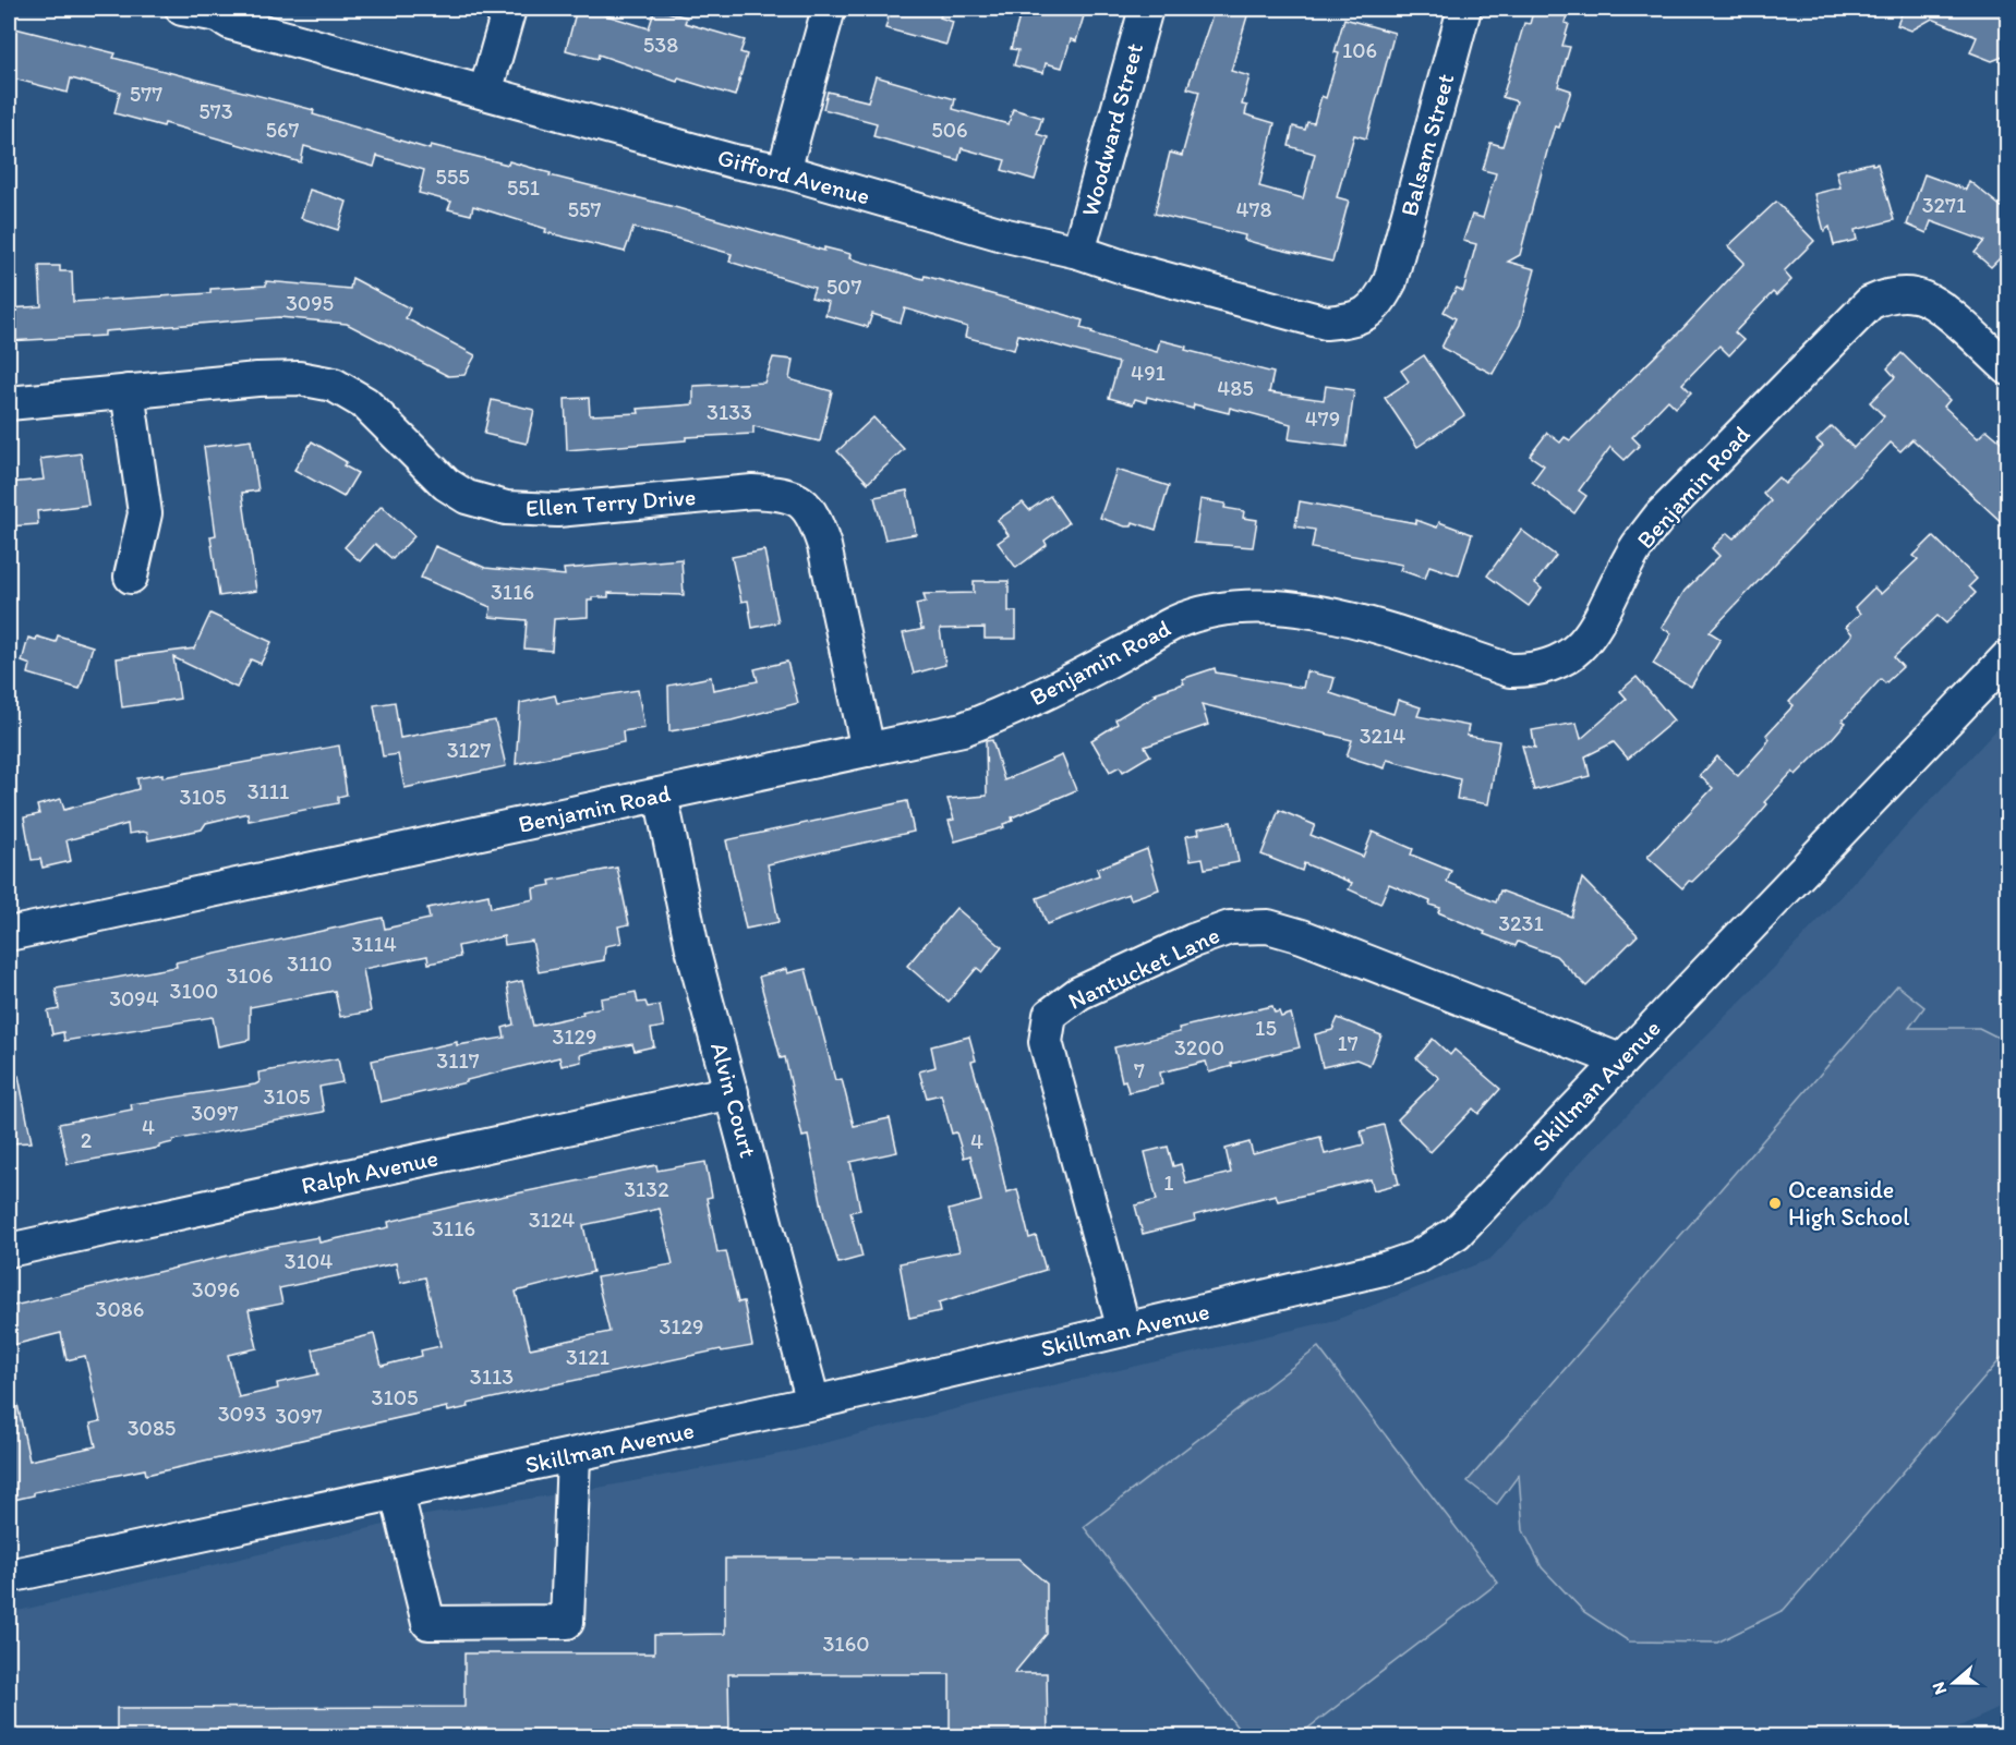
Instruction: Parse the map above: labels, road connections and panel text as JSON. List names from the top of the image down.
{
  "streets": {
    "street": [
      "Woodward Street",
      "Balsam Street",
      "Gifford Avenue",
      "Benjamin Road",
      "Ellen Terry Drive",
      "Nantucket Lane",
      "Skillman Avenue",
      "Alvin Court",
      "Ralph Avenue"
    ]
  },
  "crossings": [
    ["Woodward Street", "Gifford Avenue"],
    ["Balsam Street", "Gifford Avenue"],
    ["Benjamin Road", "Ellen Terry Drive"],
    ["Benjamin Road", "Alvin Court"],
    ["Nantucket Lane", "Skillman Avenue"],
    ["Skillman Avenue", "Alvin Court"],
    ["Alvin Court", "Ralph Avenue"]
  ],
  "places": ["Oceanside High School"],
  "house_numbers": [
    "538",
    "106",
    "577",
    "573",
    "567",
    "506",
    "555",
    "551",
    "3271",
    "557",
    "478",
    "507",
    "3095",
    "491",
    "485",
    "3133",
    "479",
    "3116",
    "3214",
    "3127",
    "3111",
    "3105",
    "3231",
    "3114",
    "3110",
    "3106",
    "3100",
    "3094",
    "15",
    "3129",
    "17",
    "3200",
    "3117",
    "7",
    "3105",
    "3097",
    "4",
    "2",
    "4",
    "1",
    "3132",
    "3124",
    "3116",
    "3104",
    "3096",
    "3086",
    "3129",
    "3121",
    "3113",
    "3105",
    "3093",
    "3097",
    "3085",
    "3160"
  ],
  "north": "left"
}
